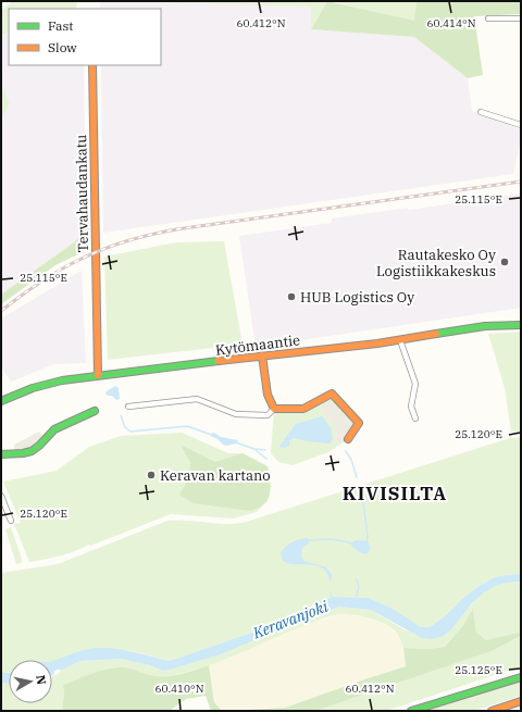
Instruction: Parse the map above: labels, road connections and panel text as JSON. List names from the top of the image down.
{
  "streets": {
    "main road": ["Tervahaudankatu", "Kytömaantie"]
  },
  "crossings": [
    ["Tervahaudankatu", "Kytömaantie"]
  ],
  "districts": ["KIVISILTA"],
  "water": ["Keravanjoki"],
  "places": ["Rautakesko Oy Logistiikkakeskus", "HUB Logistics Oy", "Keravan kartano"],
  "legend": ["Fast", "Slow"],
  "north": "right",
  "coordinates": [
    "60.412°N",
    "60.414°N",
    "25.115°E",
    "25.120°E",
    "25.125°E",
    "60.410°N"
  ]
}
